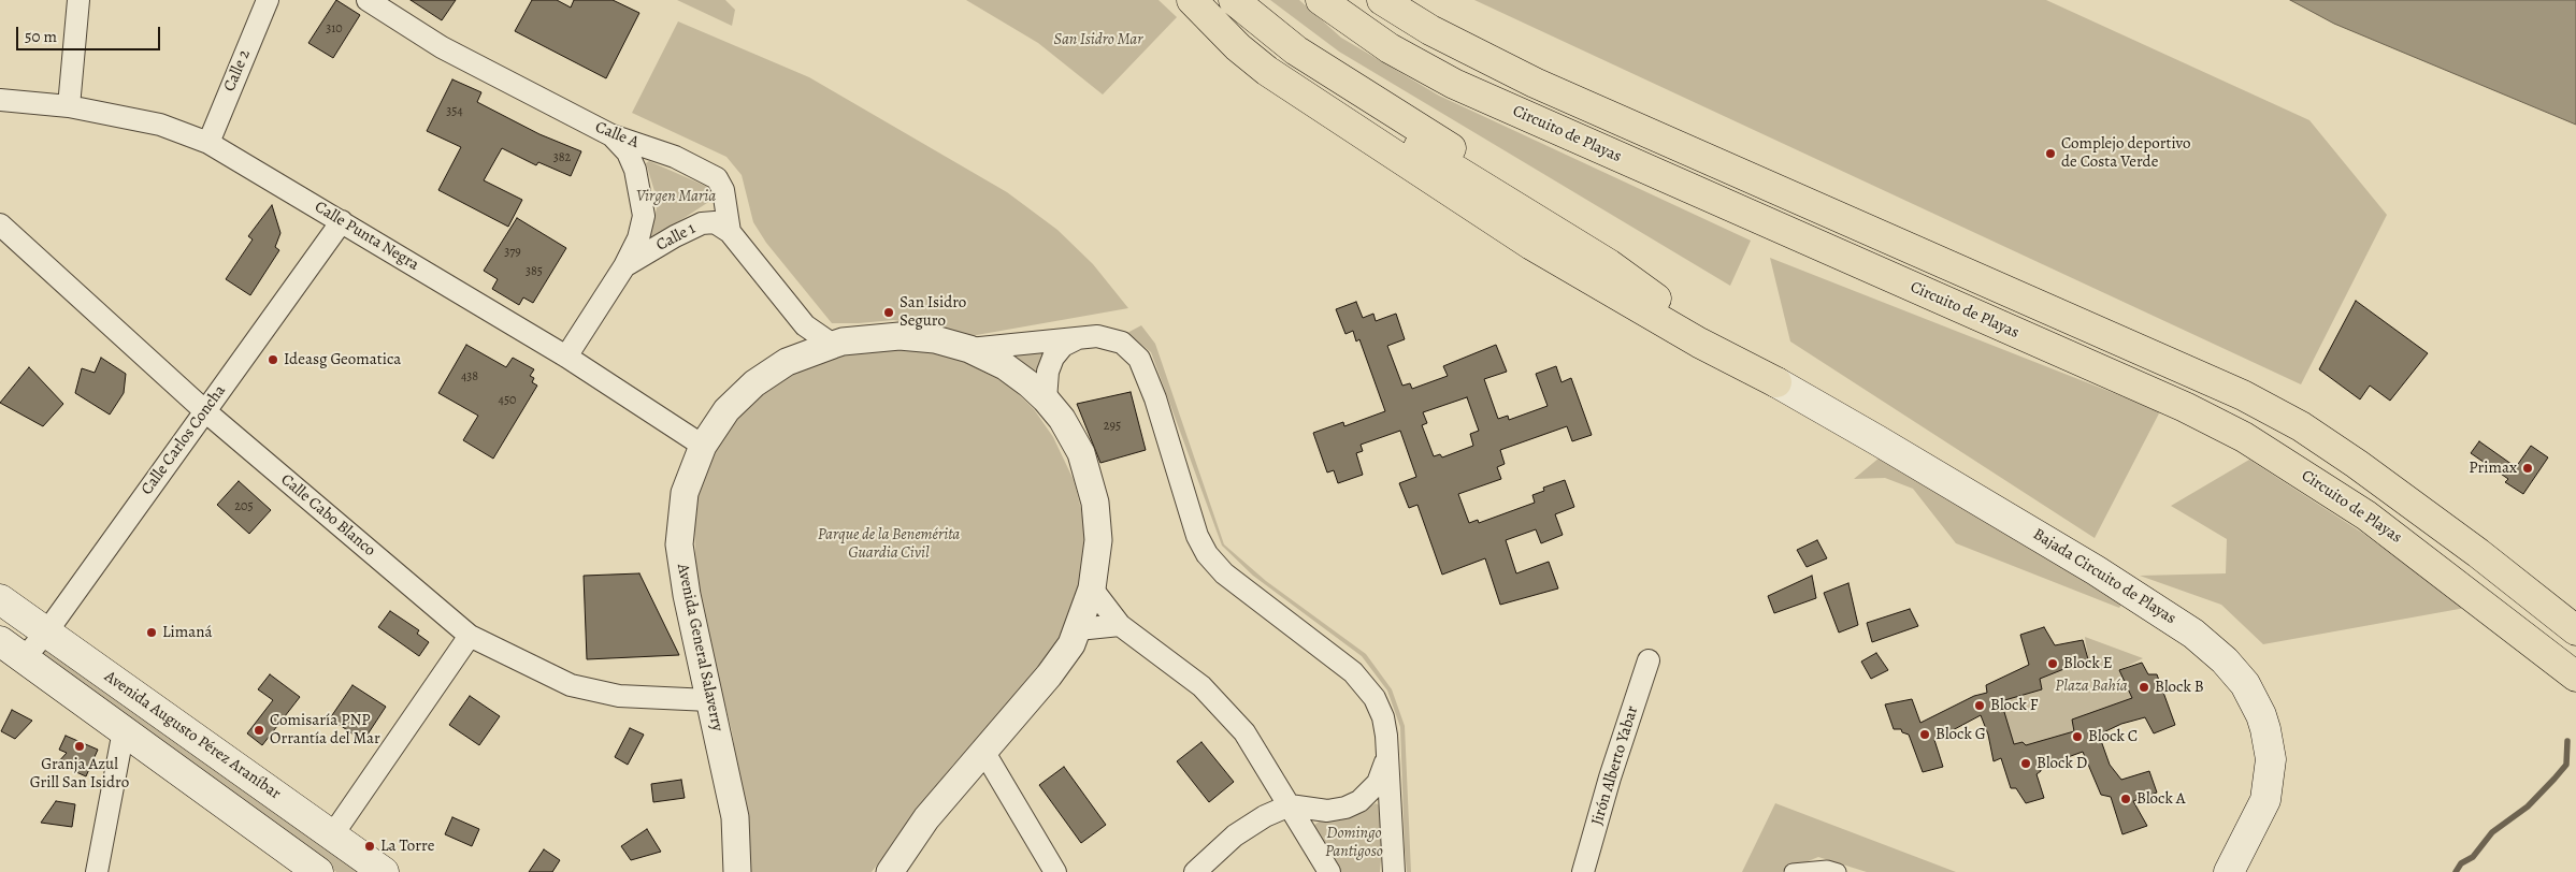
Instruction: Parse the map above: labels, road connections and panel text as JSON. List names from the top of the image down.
{
  "streets": {
    "highway": ["Circuito de Playas"],
    "main road": ["Bajada Circuito de Playas", "Avenida Augusto Pérez Araníbar"],
    "street": [
      "Calle 2",
      "Calle A",
      "Calle Punta Negra",
      "Calle 1",
      "Calle Carlos Concha",
      "Calle Cabo Blanco",
      "Avenida General Salaverry",
      "Jirón Alberto Yabar"
    ]
  },
  "crossings": [
    ["Calle 2", "Calle Punta Negra"],
    ["Calle A", "Calle 1"],
    ["Calle A", "Avenida General Salaverry"],
    ["Calle Punta Negra", "Calle 1"],
    ["Calle Punta Negra", "Calle Carlos Concha"],
    ["Calle Punta Negra", "Avenida General Salaverry"],
    ["Calle Carlos Concha", "Calle Cabo Blanco"],
    ["Calle Carlos Concha", "Avenida Augusto Pérez Araníbar"],
    ["Calle Cabo Blanco", "Avenida General Salaverry"]
  ],
  "parks": [
    "San Isidro Mar",
    "Virgen Maria",
    "Parque de la Benemérita Guardia Civil",
    "Plaza Bahía",
    "Domingo Pantigoso"
  ],
  "places": [
    "Complejo deportivo de Costa Verde",
    "San Isidro Seguro",
    "Ideasg Geomatica",
    "Primax",
    "Limaná",
    "Block E",
    "Block B",
    "Block F",
    "Comisaría PNP Orrantía del Mar",
    "Block G",
    "Block C",
    "Granja Azul Grill San Isidro",
    "Block D",
    "Block A",
    "La Torre"
  ],
  "house_numbers": [
    "310",
    "354",
    "382",
    "379",
    "385",
    "438",
    "450",
    "295",
    "205"
  ],
  "scale_bar": "50 m"
}
